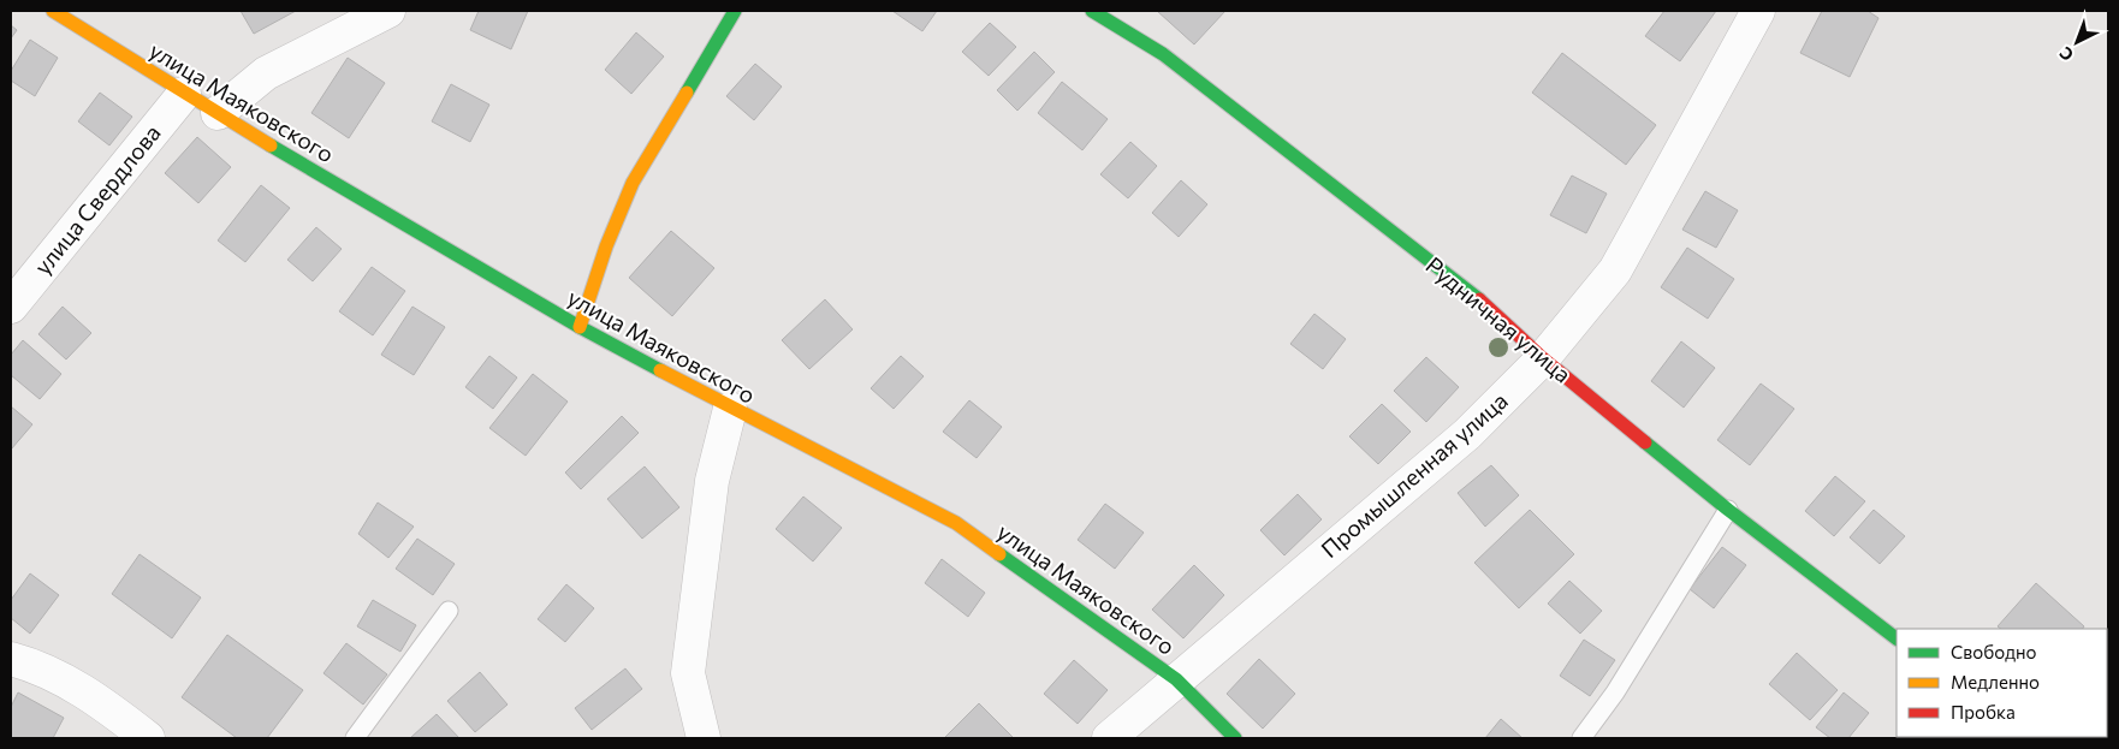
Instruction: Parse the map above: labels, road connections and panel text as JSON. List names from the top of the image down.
{
  "streets": {
    "street": [
      "улица Маяковского",
      "улица Свердлова",
      "Рудничная улица",
      "Промышленная улица"
    ]
  },
  "crossings": [
    ["улица Маяковского", "улица Свердлова"],
    ["улица Маяковского", "Промышленная улица"],
    ["Рудничная улица", "Промышленная улица"]
  ],
  "legend": ["Свободно", "Медленно", "Пробка"],
  "north": "bottom left"
}
